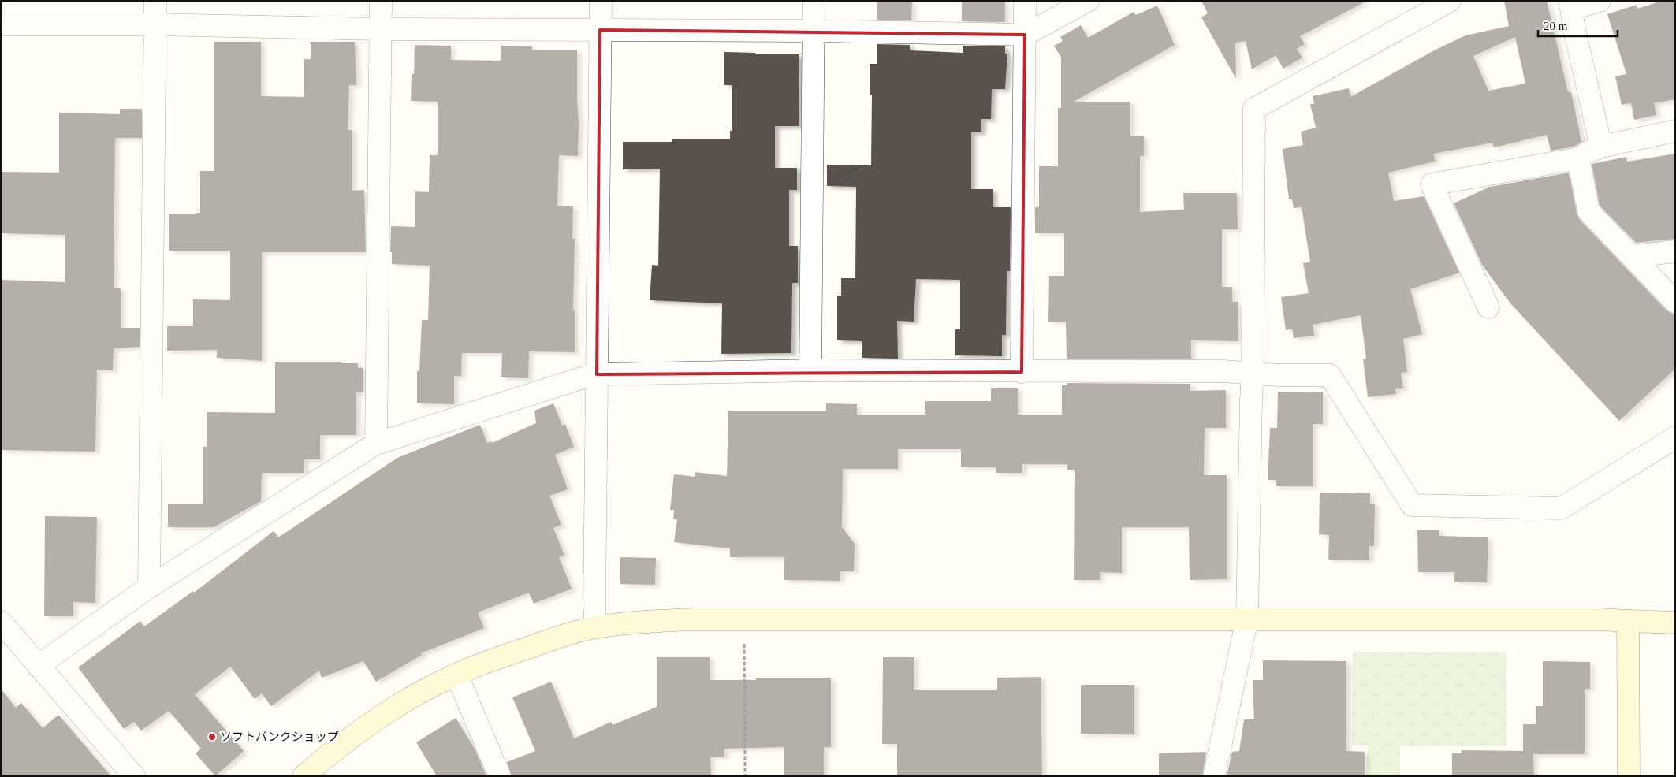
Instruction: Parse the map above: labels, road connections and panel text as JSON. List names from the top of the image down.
{
  "places": ["ソフトバンクショップ"],
  "scale_bar": "20 m"
}
